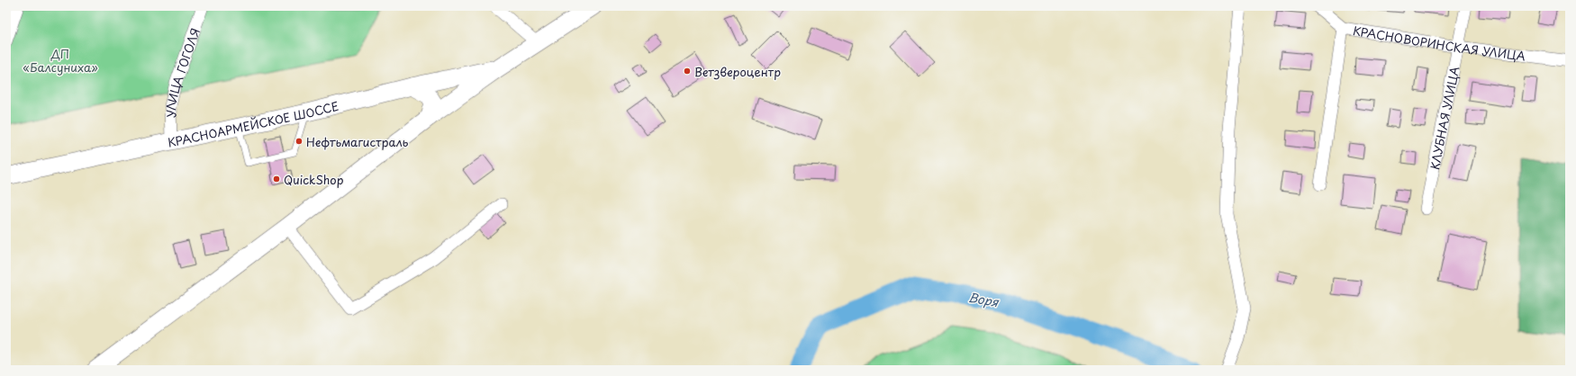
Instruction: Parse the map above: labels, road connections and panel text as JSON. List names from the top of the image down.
{
  "streets": {
    "main road": ["КРАСНОАРМЕЙСКОЕ ШОССЕ"],
    "street": ["КРАСНОВОРИНСКАЯ УЛИЦА", "УЛИЦА ГОГОЛЯ", "КЛУБНАЯ УЛИЦА"]
  },
  "crossings": [
    ["КРАСНОВОРИНСКАЯ УЛИЦА", "КЛУБНАЯ УЛИЦА"],
    ["УЛИЦА ГОГОЛЯ", "КРАСНОАРМЕЙСКОЕ ШОССЕ"]
  ],
  "water": ["Воря"],
  "parks": ["ДП «Балсуниха»"],
  "places": ["Ветзвероцентр", "Нефтьмагистраль", "QuickShop"]
}
